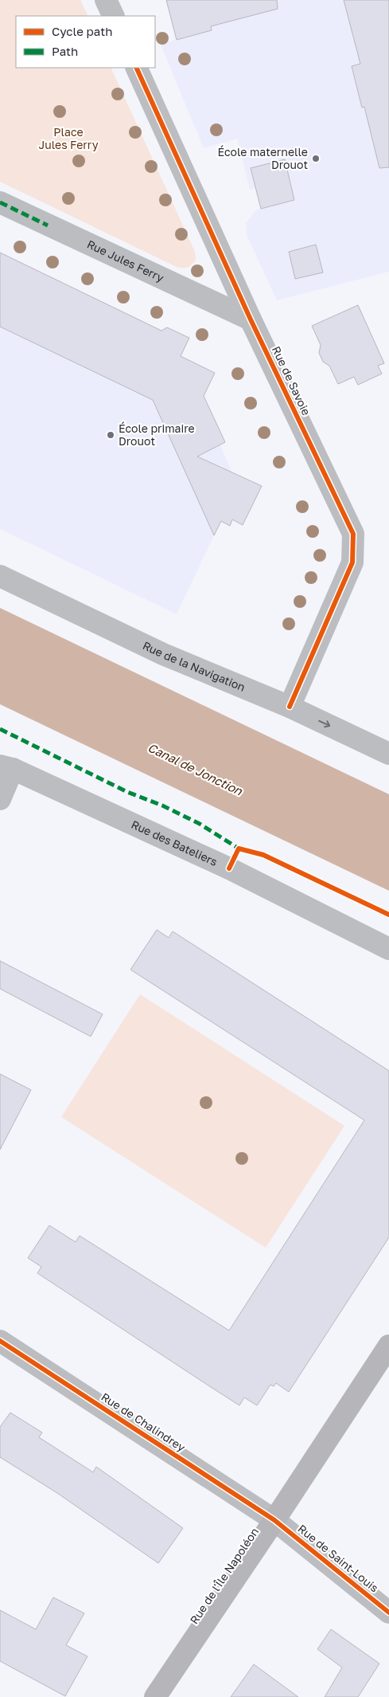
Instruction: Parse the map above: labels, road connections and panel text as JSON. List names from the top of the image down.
{
  "streets": {
    "main road": ["Rue de l'Île Napoléon"],
    "street": [
      "Rue Jules Ferry",
      "Rue de Savoie",
      "Rue de la Navigation",
      "Rue des Bateliers",
      "Rue de Chalindrey",
      "Rue de Saint-Louis"
    ]
  },
  "crossings": [
    ["Rue Jules Ferry", "Rue de Savoie"],
    ["Rue de Savoie", "Rue de la Navigation"],
    ["Rue de Chalindrey", "Rue de Saint-Louis"],
    ["Rue de Chalindrey", "Rue de l'Île Napoléon"],
    ["Rue de Saint-Louis", "Rue de l'Île Napoléon"]
  ],
  "water": ["Canal de Jonction"],
  "parks": ["Place Jules Ferry"],
  "places": ["École maternelle Drouot", "École primaire Drouot"],
  "legend": ["Cycle path", "Path"]
}
